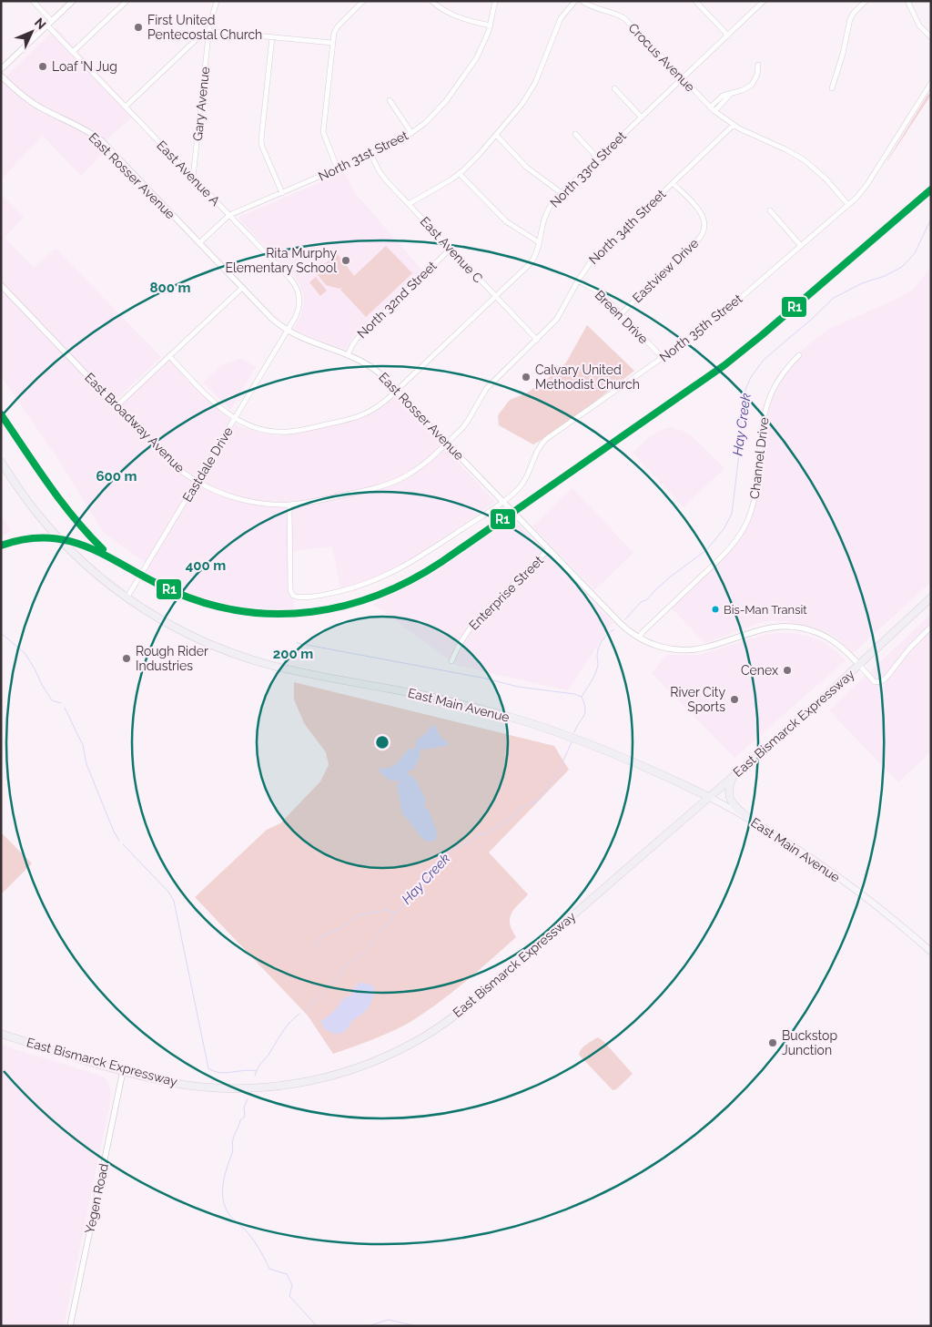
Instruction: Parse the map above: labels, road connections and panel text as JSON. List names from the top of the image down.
{
  "streets": {
    "main road": ["East Main Avenue", "East Bismarck Expressway"],
    "street": [
      "Crocus Avenue",
      "Gary Avenue",
      "North 31st Street",
      "North 33rd Street",
      "East Avenue A",
      "East Rosser Avenue",
      "North 34th Street",
      "East Avenue C",
      "Eastview Drive",
      "North 32nd Street",
      "Breen Drive",
      "North 35th Street",
      "East Broadway Avenue",
      "Channel Drive",
      "Eastdale Drive",
      "Enterprise Street",
      "Yegen Road"
    ]
  },
  "crossings": [
    ["Crocus Avenue", "North 33rd Street"],
    ["Crocus Avenue", "North 34th Street"],
    ["Crocus Avenue", "North 35th Street"],
    ["Gary Avenue", "East Avenue A"],
    ["North 31st Street", "East Avenue A"],
    ["North 31st Street", "East Rosser Avenue"],
    ["North 31st Street", "East Avenue C"],
    ["North 33rd Street", "East Rosser Avenue"],
    ["North 33rd Street", "East Avenue C"],
    ["North 33rd Street", "Eastdale Drive"],
    ["East Avenue A", "East Rosser Avenue"],
    ["East Avenue A", "Eastdale Drive"],
    ["East Rosser Avenue", "North 34th Street"],
    ["East Rosser Avenue", "North 32nd Street"],
    ["East Rosser Avenue", "North 35th Street"],
    ["East Rosser Avenue", "East Broadway Avenue"],
    ["East Rosser Avenue", "Channel Drive"],
    ["East Rosser Avenue", "Eastdale Drive"],
    ["East Rosser Avenue", "Enterprise Street"],
    ["East Rosser Avenue", "East Bismarck Expressway"],
    ["North 34th Street", "East Avenue C"],
    ["North 34th Street", "Eastview Drive"],
    ["North 34th Street", "Breen Drive"],
    ["North 34th Street", "East Broadway Avenue"],
    ["East Avenue C", "North 32nd Street"],
    ["Eastview Drive", "Breen Drive"],
    ["Breen Drive", "North 35th Street"],
    ["North 35th Street", "East Broadway Avenue"],
    ["East Broadway Avenue", "Eastdale Drive"],
    ["Eastdale Drive", "East Main Avenue"],
    ["East Main Avenue", "East Bismarck Expressway"],
    ["East Bismarck Expressway", "Yegen Road"]
  ],
  "water": ["Hay Creek"],
  "places": [
    "First United Pentecostal Church",
    "Loaf 'N Jug",
    "Rita Murphy Elementary School",
    "Calvary United Methodist Church",
    "Bis-Man Transit",
    "Rough Rider Industries",
    "Cenex",
    "River City Sports",
    "Buckstop Junction"
  ],
  "lines": ["transit line R1"],
  "north": "top right",
  "rings": [
    "800 m",
    "600 m",
    "400 m",
    "200 m"
  ]
}
